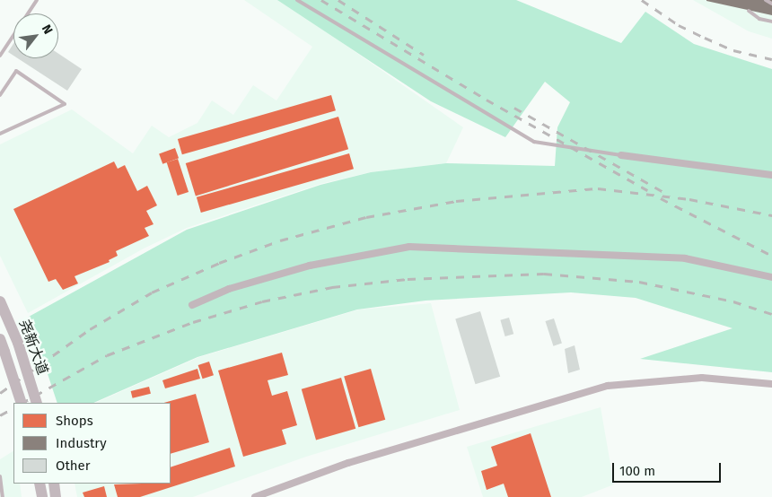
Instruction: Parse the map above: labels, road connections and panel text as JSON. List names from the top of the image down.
{
  "streets": {
    "main road": ["尧新大道"]
  },
  "legend": ["Shops", "Industry", "Other"],
  "scale_bar": "100 m",
  "north": "top right"
}
